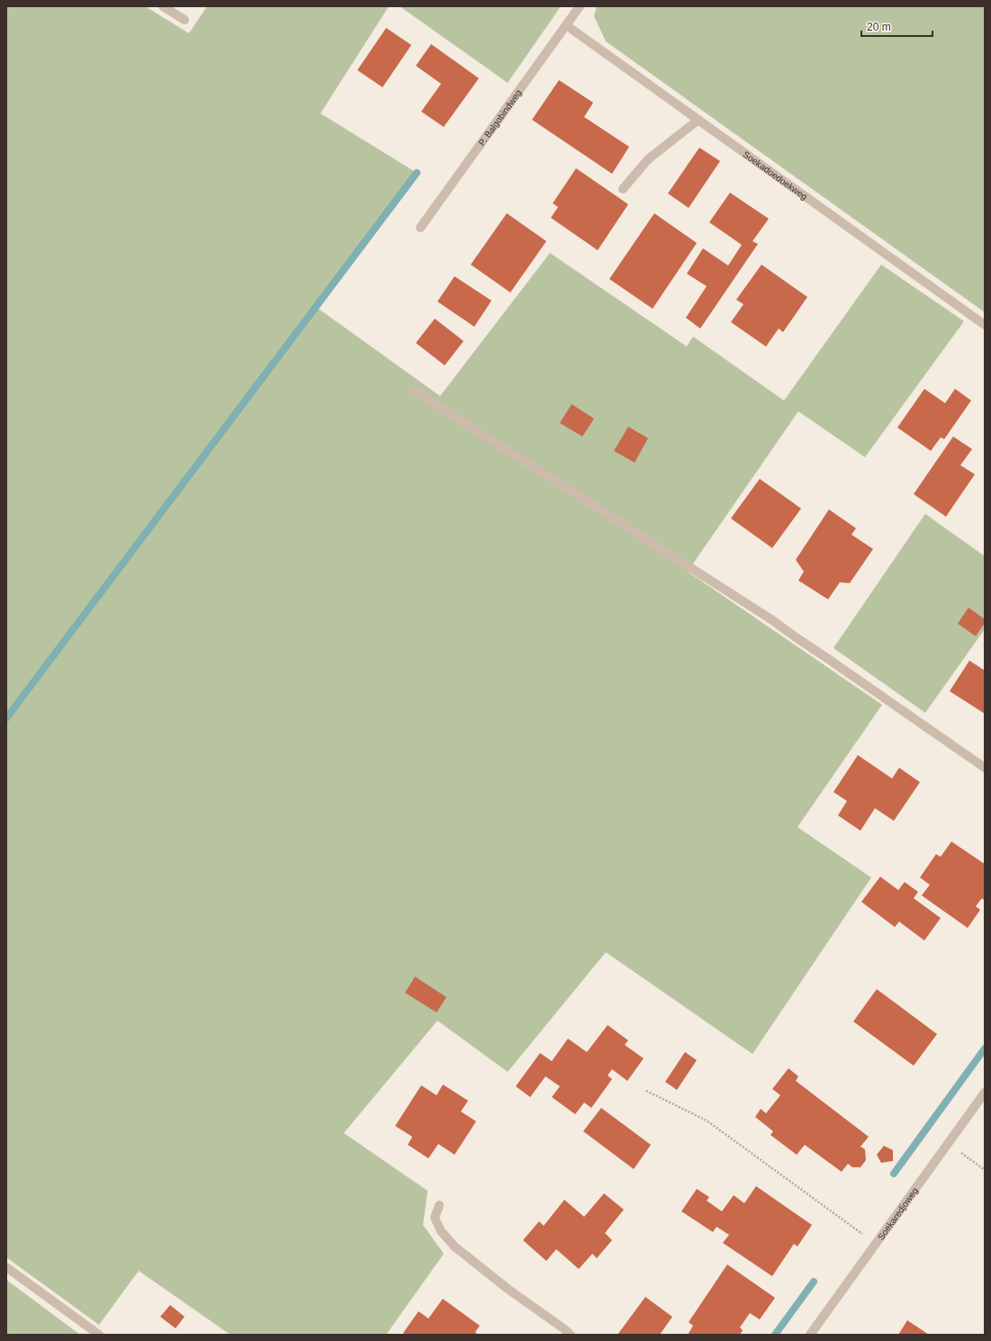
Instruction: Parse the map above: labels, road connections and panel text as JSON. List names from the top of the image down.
{
  "streets": {
    "street": ["P. Balgobindweg", "Soekadoedoekweg", "Soekaredjoweg"]
  },
  "crossings": [
    ["P. Balgobindweg", "Soekadoedoekweg"]
  ],
  "scale_bar": "20 m"
}
